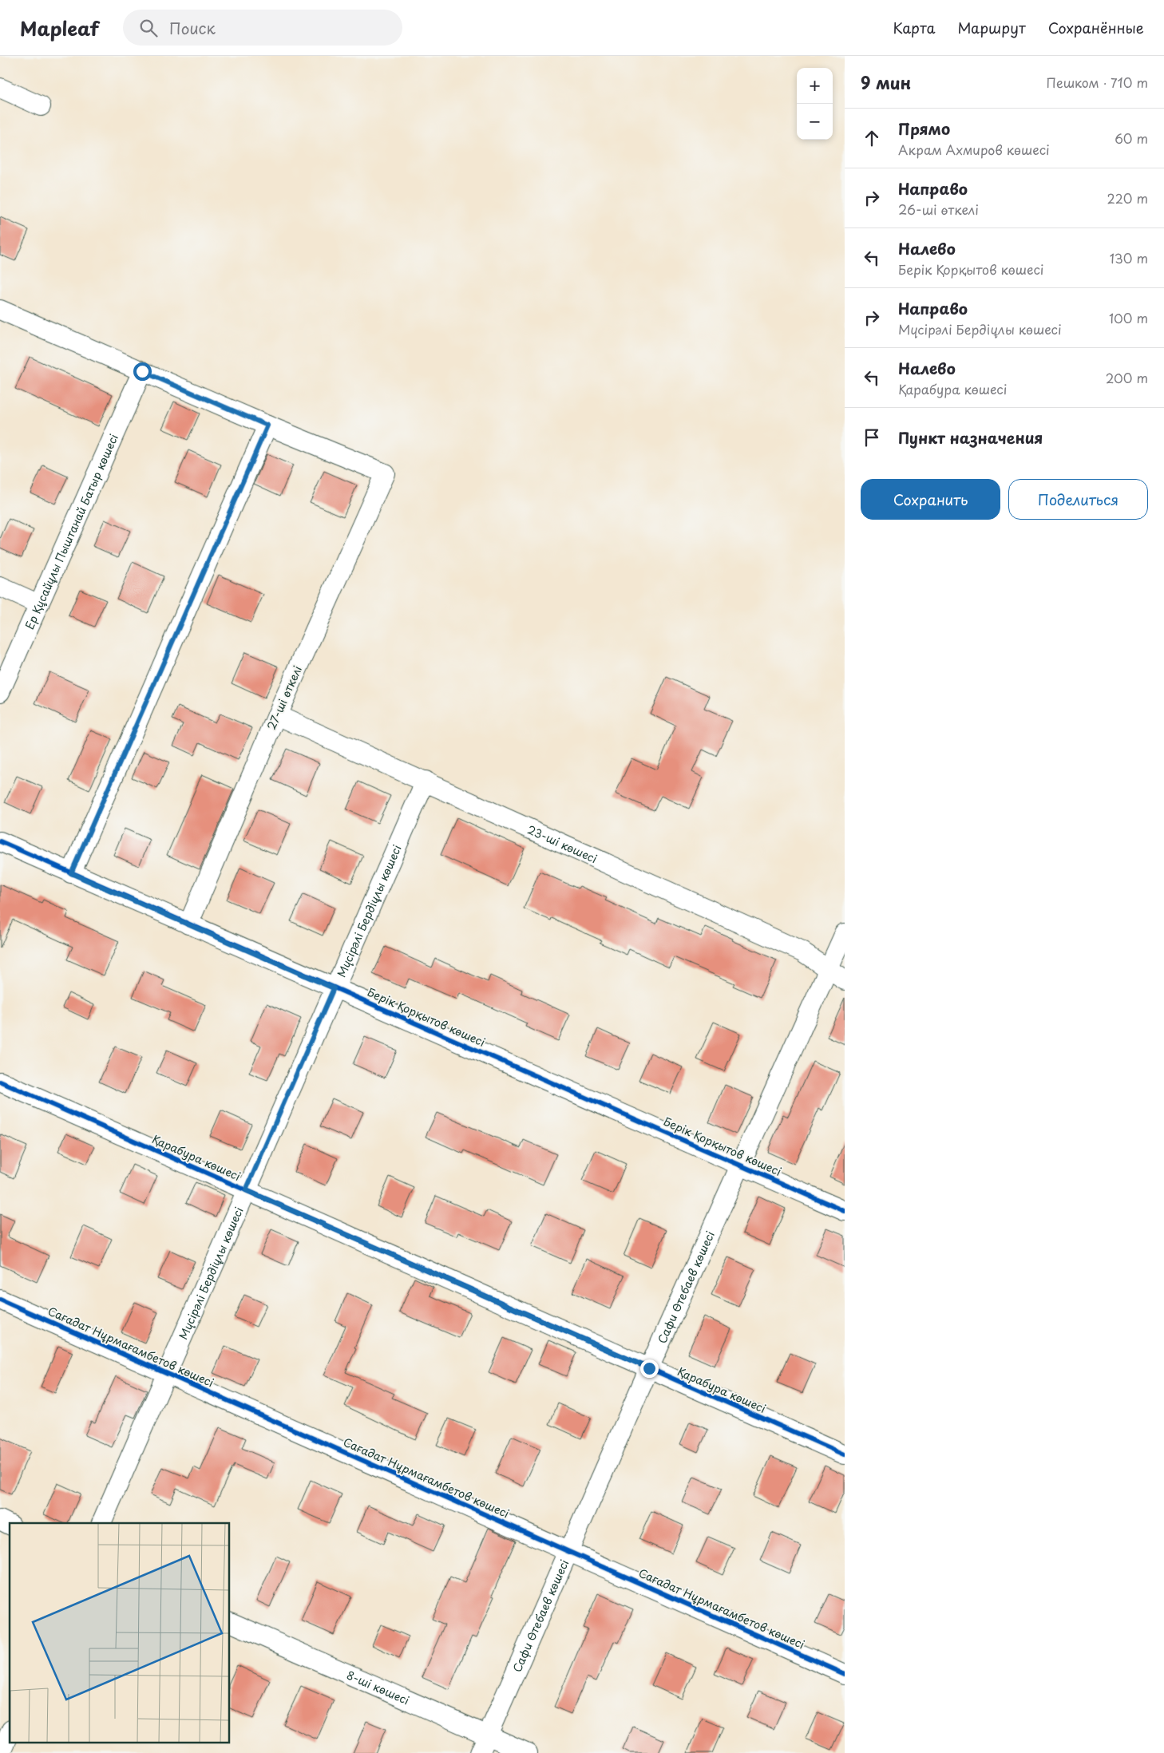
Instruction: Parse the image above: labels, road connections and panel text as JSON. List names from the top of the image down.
{
  "streets": {
    "street": [
      "Ер Құсайұлы Пыштанай Батыр көшесі",
      "27-ші өткелі",
      "23-шi көшесi",
      "Мүсірәлі Бердіұлы көшесі",
      "Берік Қорқытов көшесі",
      "Қарабура көшесі",
      "Сафи Өтебаев көшесі",
      "Сағадат Нұрмағамбетов көшесі",
      "8-шi көшесi"
    ]
  },
  "crossings": [
    ["27-ші өткелі", "23-шi көшесi"],
    ["27-ші өткелі", "Берік Қорқытов көшесі"],
    ["23-шi көшесi", "Мүсірәлі Бердіұлы көшесі"],
    ["23-шi көшесi", "Сафи Өтебаев көшесі"],
    ["Мүсірәлі Бердіұлы көшесі", "Берік Қорқытов көшесі"],
    ["Мүсірәлі Бердіұлы көшесі", "Қарабура көшесі"],
    ["Мүсірәлі Бердіұлы көшесі", "Сағадат Нұрмағамбетов көшесі"],
    ["Берік Қорқытов көшесі", "Сафи Өтебаев көшесі"],
    ["Қарабура көшесі", "Сафи Өтебаев көшесі"],
    ["Сафи Өтебаев көшесі", "Сағадат Нұрмағамбетов көшесі"],
    ["Сафи Өтебаев көшесі", "8-шi көшесi"]
  ],
  "page": {
    "header": "Mapleaf",
    "search": "Поиск",
    "nav": ["Карта", "Маршрут", "Сохранённые"],
    "heading": ["9 мин", "Пешком · 710 m"],
    "map_buttons": ["+", "−"],
    "list": [
      ["Прямо", "Акрам Ахмиров көшесі", "60 m"],
      ["Направо", "26-ші өткелі", "220 m"],
      ["Налево", "Берік Қорқытов көшесі", "130 m"],
      ["Направо", "Мүсірәлі Бердіұлы көшесі", "100 m"],
      ["Налево", "Қарабура көшесі", "200 m"],
      "Пункт назначения"
    ],
    "buttons": ["Сохранить", "Поделиться"]
  }
}
